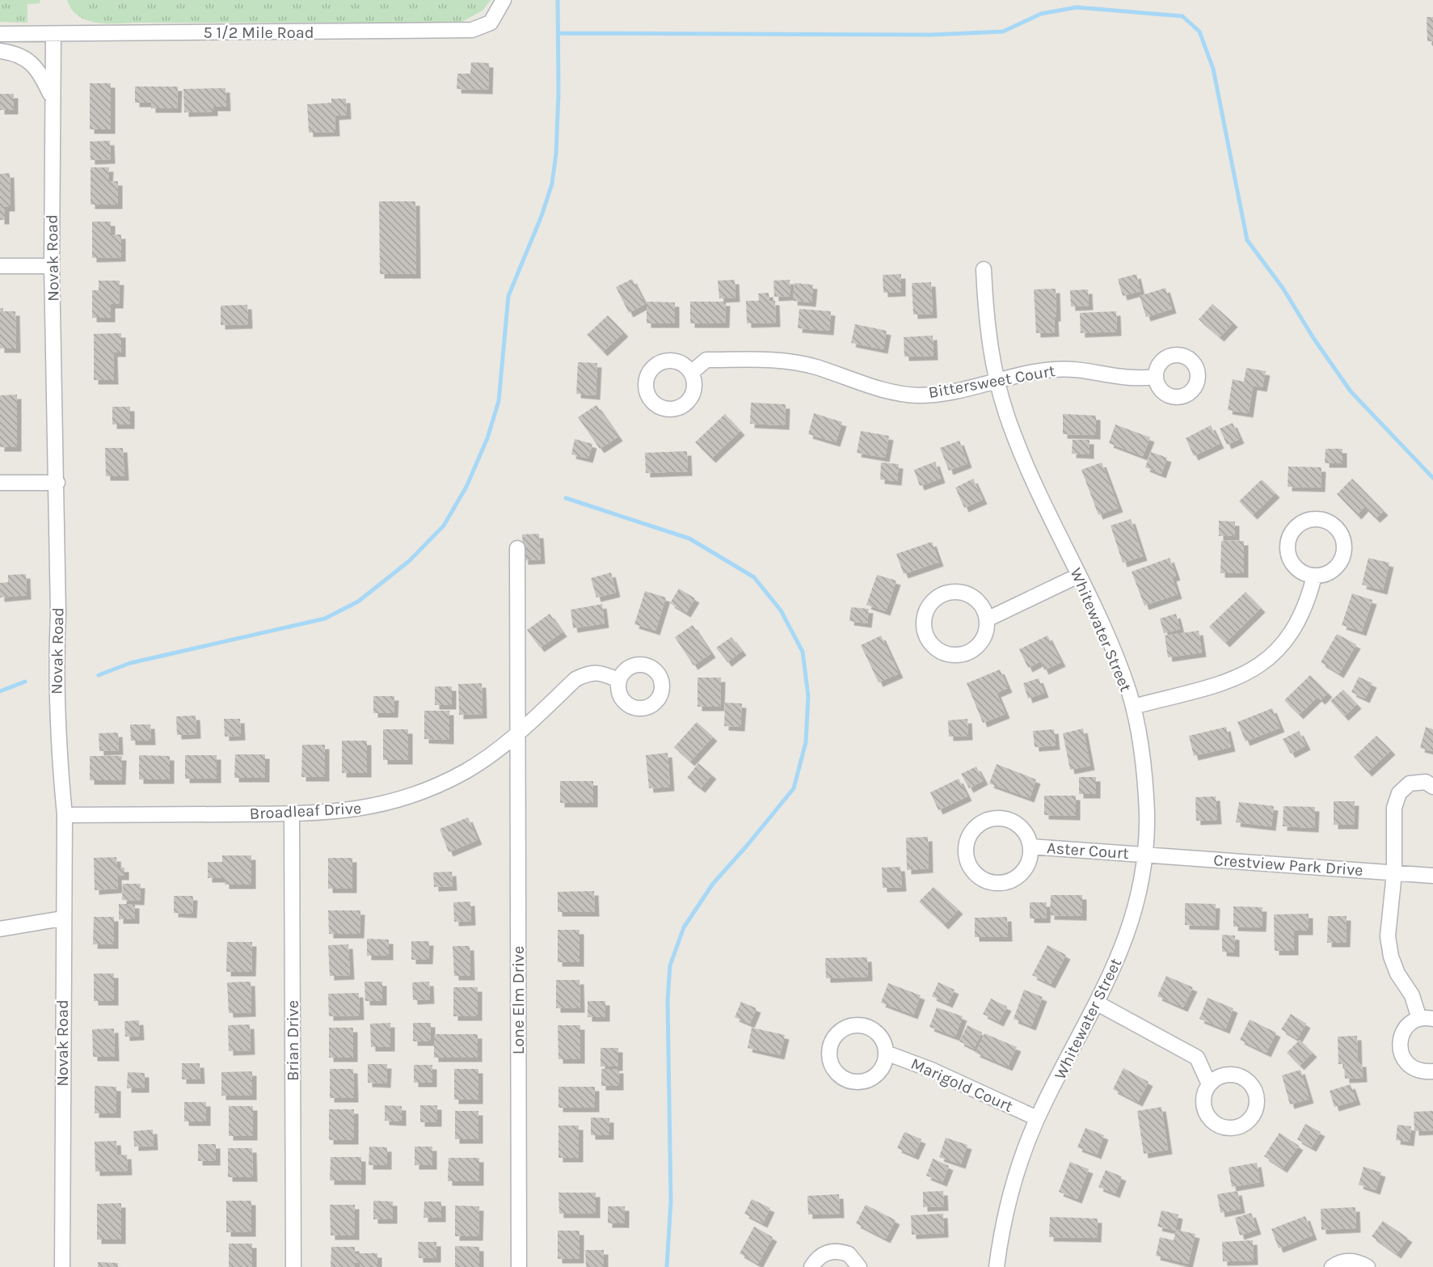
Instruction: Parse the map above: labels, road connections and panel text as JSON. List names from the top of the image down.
{
  "streets": {
    "street": [
      "5 1/2 Mile Road",
      "Novak Road",
      "Bittersweet Court",
      "Whitewater Street",
      "Broadleaf Drive",
      "Aster Court",
      "Crestview Park Drive",
      "Lone Elm Drive",
      "Brian Drive",
      "Marigold Court"
    ]
  },
  "crossings": [
    ["5 1/2 Mile Road", "Novak Road"],
    ["Novak Road", "Broadleaf Drive"],
    ["Bittersweet Court", "Whitewater Street"],
    ["Whitewater Street", "Aster Court"],
    ["Whitewater Street", "Crestview Park Drive"],
    ["Whitewater Street", "Marigold Court"],
    ["Broadleaf Drive", "Lone Elm Drive"],
    ["Broadleaf Drive", "Brian Drive"],
    ["Aster Court", "Crestview Park Drive"]
  ]
}
